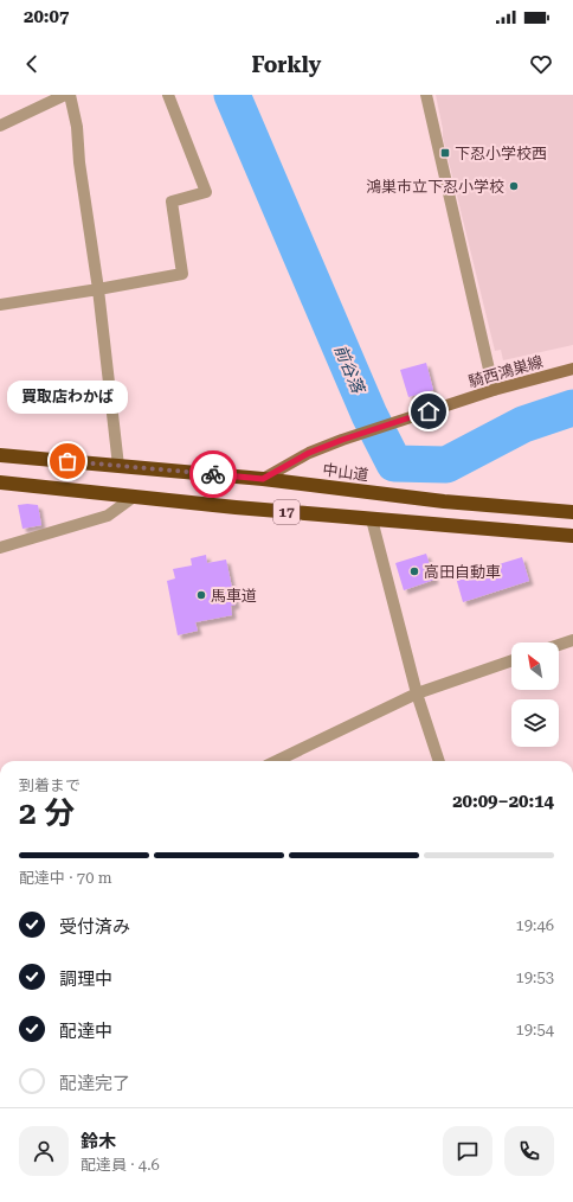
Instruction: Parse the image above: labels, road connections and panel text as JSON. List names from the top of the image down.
{
  "streets": {
    "highway": ["中山道", "17"],
    "main road": ["騎西鴻巣線"]
  },
  "crossings": [
    ["騎西鴻巣線", "中山道"]
  ],
  "water": ["前谷落"],
  "places": {
    "transit": ["下忍小学校西"],
    "other": [
      "鴻巣市立下忍小学校",
      "買取店わかば",
      "高田自動車",
      "馬車道"
    ]
  },
  "north": "top left",
  "page": {
    "status": "20:07",
    "header": "Forkly",
    "bubble": "買取店わかば",
    "heading": ["2 分", "到着まで", "20:09–20:14"],
    "panel": ["鈴木", "配達員 · 4.6"],
    "bar": "配達中 · 70 m",
    "list": [
      ["受付済み", "19:46"],
      ["調理中", "19:53"],
      ["配達中", "19:54"],
      "配達完了"
    ]
  }
}
